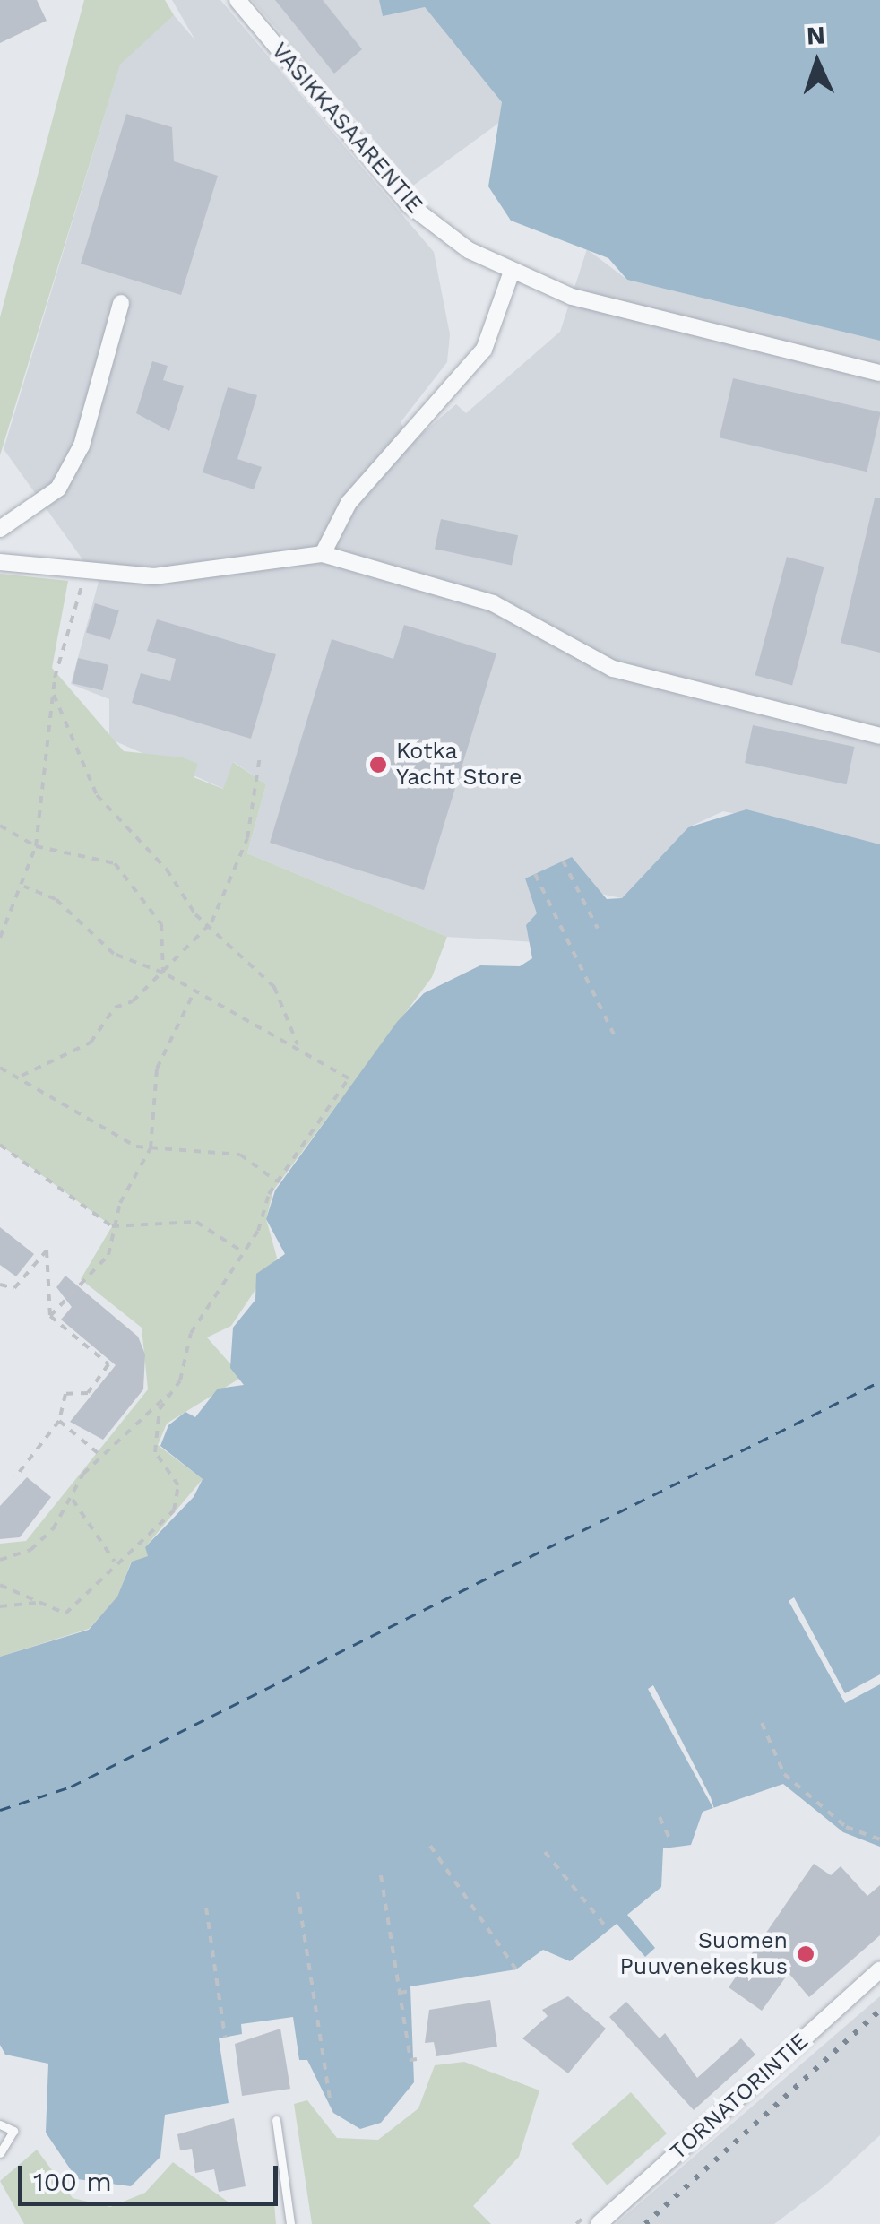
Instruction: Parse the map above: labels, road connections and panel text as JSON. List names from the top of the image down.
{
  "streets": {
    "street": ["VASIKKASAARENTIE", "TORNATORINTIE"]
  },
  "places": ["Kotka Yacht Store", "Suomen Puuvenekeskus"],
  "scale_bar": "100 m",
  "north": "top"
}
